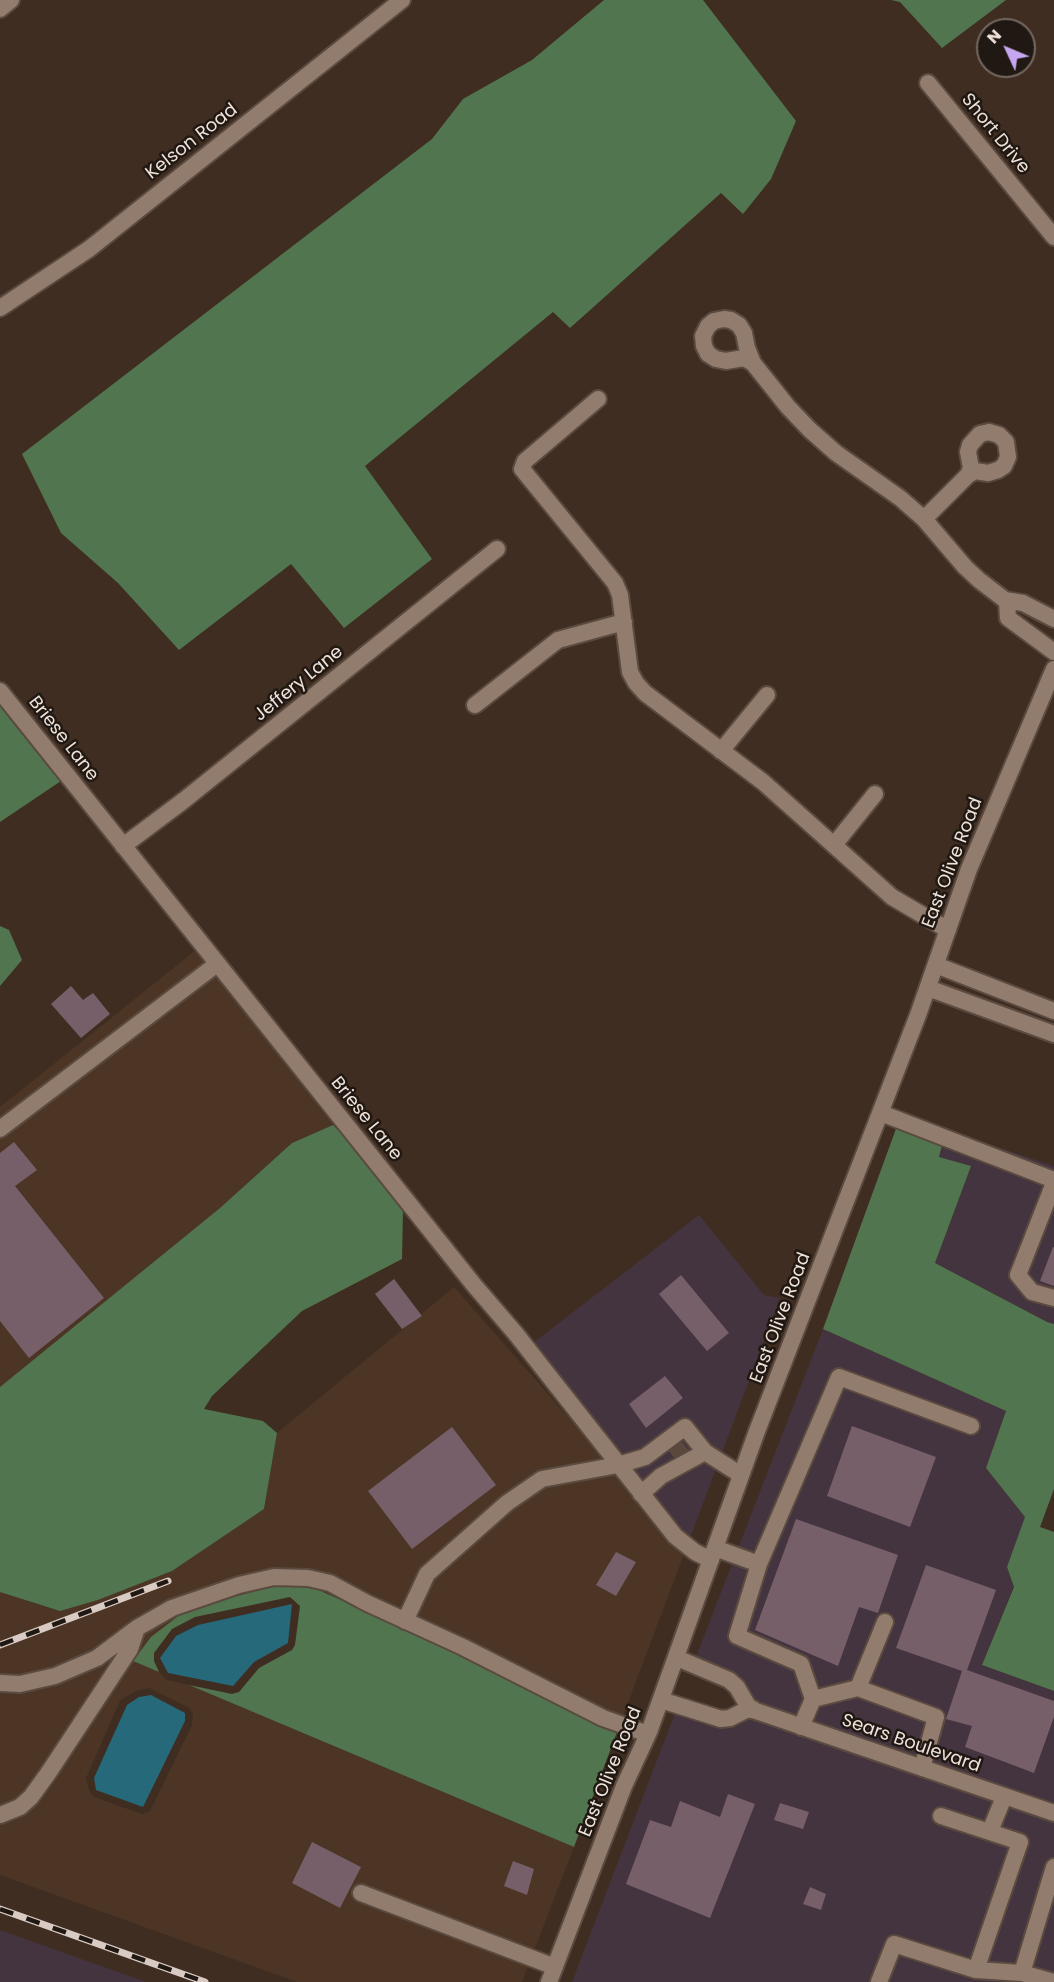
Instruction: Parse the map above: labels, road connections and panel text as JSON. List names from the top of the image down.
{
  "streets": {
    "street": [
      "Short Drive",
      "Kelson Road",
      "Jeffery Lane",
      "Briese Lane",
      "East Olive Road",
      "Sears Boulevard"
    ]
  },
  "crossings": [
    ["Jeffery Lane", "Briese Lane"],
    ["Briese Lane", "East Olive Road"]
  ],
  "north": "top left"
}
